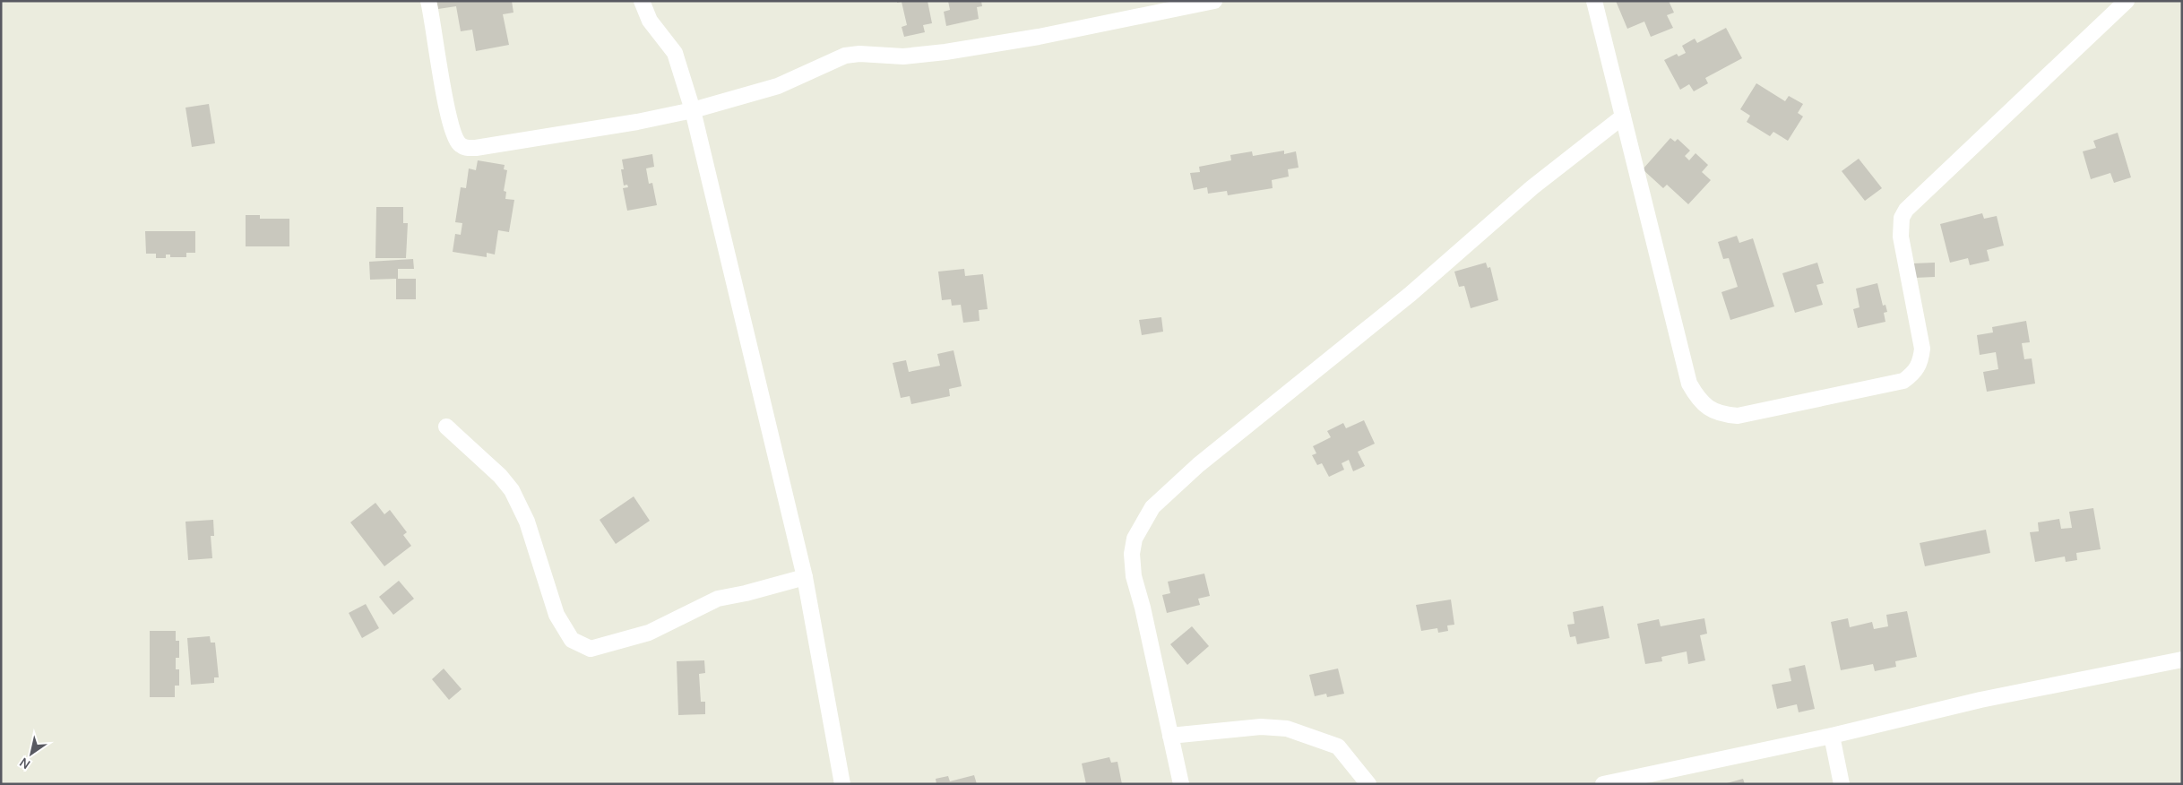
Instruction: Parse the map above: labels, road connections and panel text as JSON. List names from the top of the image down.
{
  "north": "bottom left"
}
